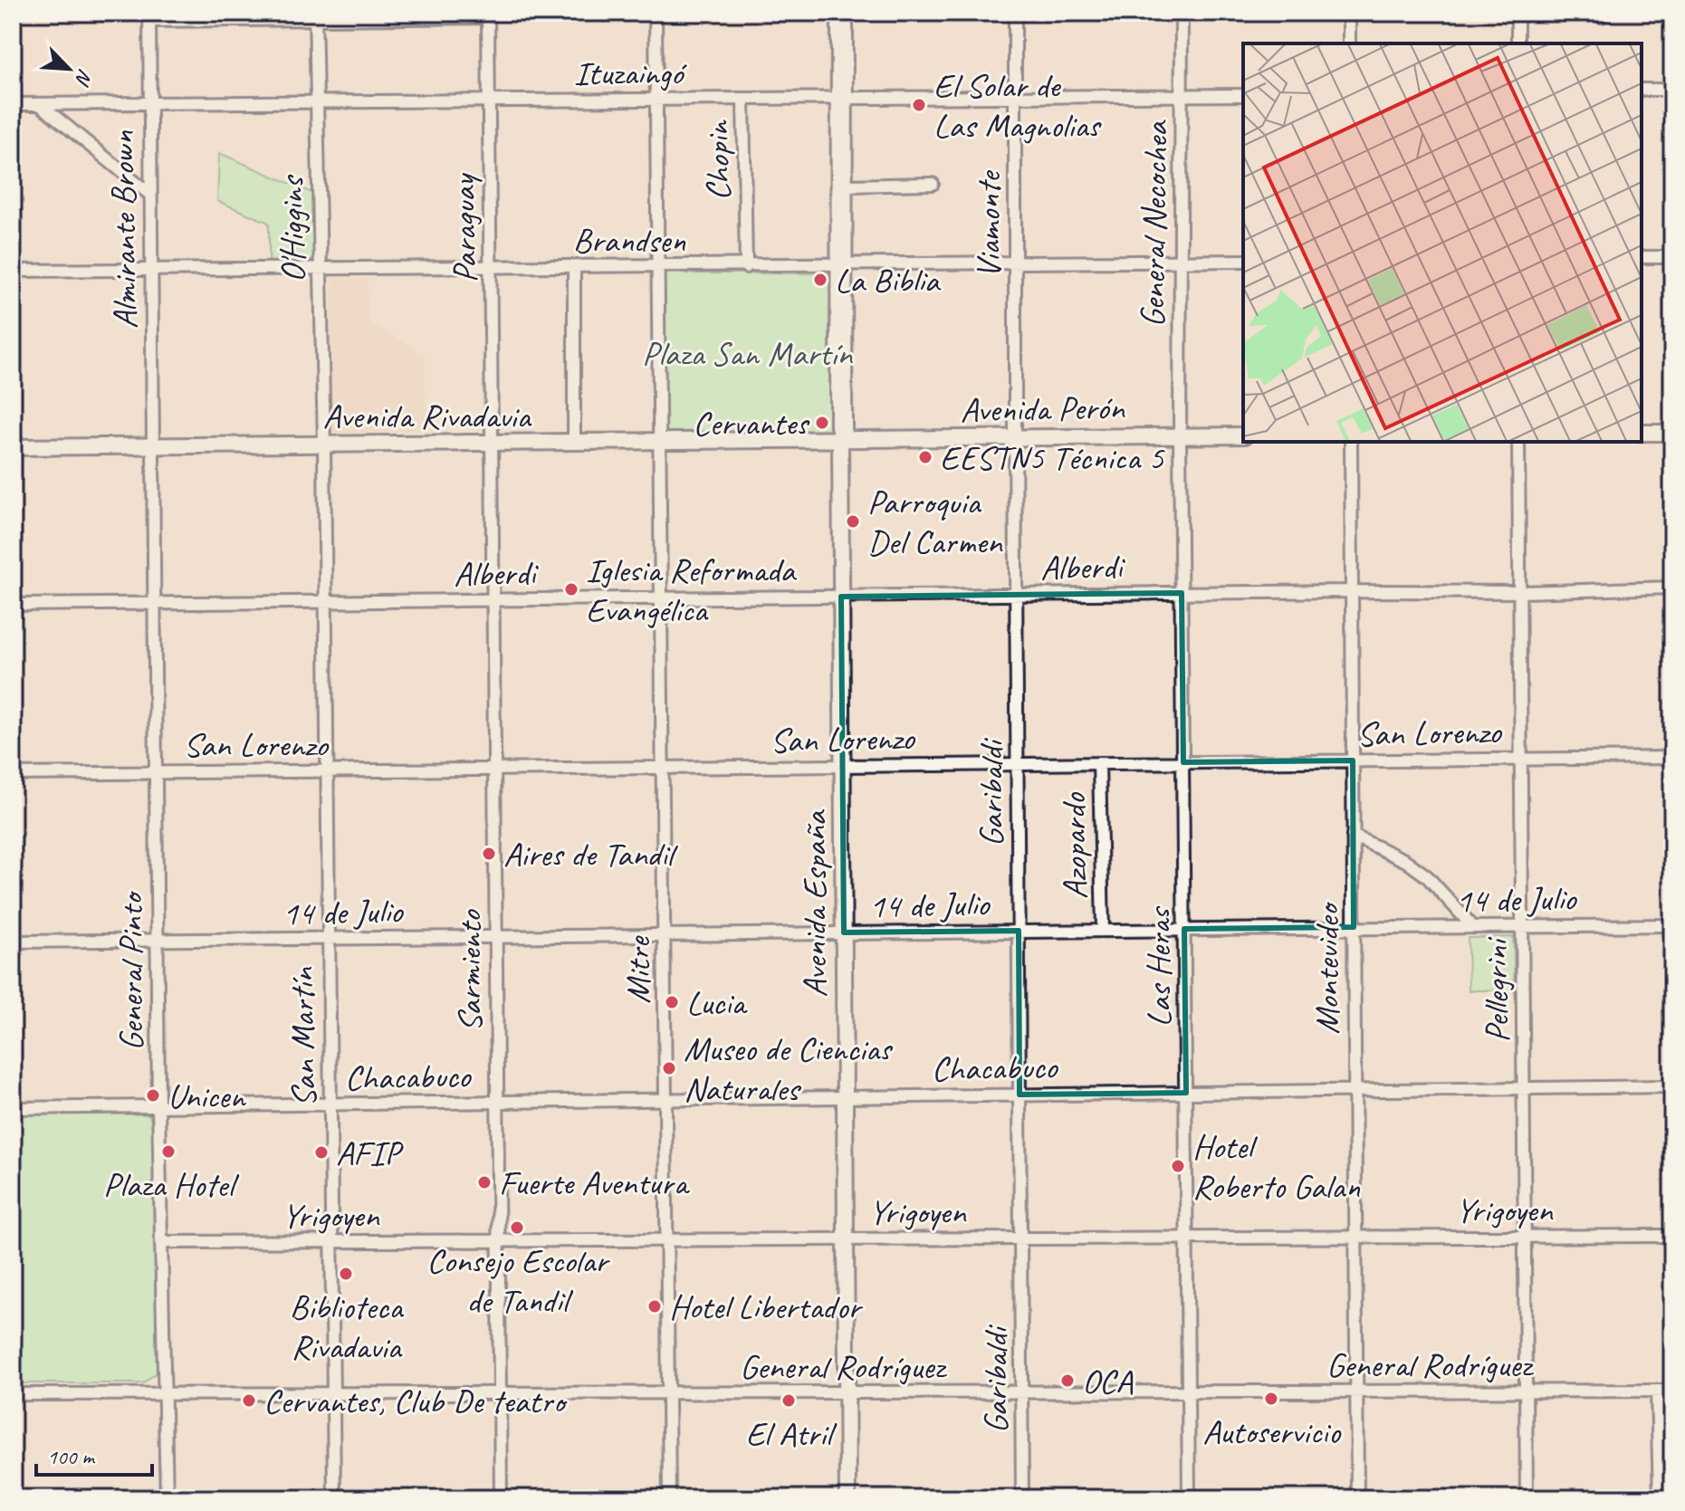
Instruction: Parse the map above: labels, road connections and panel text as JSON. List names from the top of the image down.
{
  "streets": {
    "main road": ["Avenida Perón", "Avenida Rivadavia", "Avenida España"],
    "street": [
      "Ituzaingó",
      "Chopin",
      "General Necochea",
      "Viamonte",
      "Paraguay",
      "Almirante Brown",
      "O'Higgins",
      "Brandsen",
      "Alberdi",
      "San Lorenzo",
      "Garibaldi",
      "Azopardo",
      "14 de Julio",
      "Las Heras",
      "Montevideo",
      "Mitre",
      "Sarmiento",
      "General Pinto",
      "Pellegrini",
      "San Martín",
      "Chacabuco",
      "Yrigoyen",
      "General Rodríguez"
    ]
  },
  "crossings": [
    ["Ituzaingó", "Chopin"],
    ["Ituzaingó", "General Necochea"],
    ["Ituzaingó", "Viamonte"],
    ["Ituzaingó", "Paraguay"],
    ["Ituzaingó", "Almirante Brown"],
    ["Ituzaingó", "O'Higgins"],
    ["Ituzaingó", "Mitre"],
    ["Chopin", "Brandsen"],
    ["General Necochea", "Brandsen"],
    ["General Necochea", "Avenida Perón"],
    ["General Necochea", "Las Heras"],
    ["Viamonte", "Brandsen"],
    ["Viamonte", "Avenida Perón"],
    ["Viamonte", "Garibaldi"],
    ["Paraguay", "Brandsen"],
    ["Paraguay", "Avenida Rivadavia"],
    ["Paraguay", "Sarmiento"],
    ["Almirante Brown", "Brandsen"],
    ["Almirante Brown", "Avenida Rivadavia"],
    ["Almirante Brown", "General Pinto"],
    ["O'Higgins", "Brandsen"],
    ["O'Higgins", "Avenida Rivadavia"],
    ["O'Higgins", "San Martín"],
    ["Brandsen", "Mitre"],
    ["Avenida Perón", "Avenida Rivadavia"],
    ["Avenida Perón", "Garibaldi"],
    ["Avenida Perón", "Avenida España"],
    ["Avenida Perón", "Las Heras"],
    ["Avenida Rivadavia", "Avenida España"],
    ["Avenida Rivadavia", "Mitre"],
    ["Avenida Rivadavia", "Sarmiento"],
    ["Avenida Rivadavia", "General Pinto"],
    ["Avenida Rivadavia", "San Martín"],
    ["Alberdi", "Garibaldi"],
    ["Alberdi", "Avenida España"],
    ["Alberdi", "Las Heras"],
    ["Alberdi", "Montevideo"],
    ["Alberdi", "Mitre"],
    ["Alberdi", "Sarmiento"],
    ["Alberdi", "General Pinto"],
    ["Alberdi", "Pellegrini"],
    ["Alberdi", "San Martín"],
    ["San Lorenzo", "Garibaldi"],
    ["San Lorenzo", "Azopardo"],
    ["San Lorenzo", "Avenida España"],
    ["San Lorenzo", "Las Heras"],
    ["San Lorenzo", "Montevideo"],
    ["San Lorenzo", "Mitre"],
    ["San Lorenzo", "Sarmiento"],
    ["San Lorenzo", "General Pinto"],
    ["San Lorenzo", "Pellegrini"],
    ["San Lorenzo", "San Martín"],
    ["Garibaldi", "14 de Julio"],
    ["Garibaldi", "Chacabuco"],
    ["Garibaldi", "Yrigoyen"],
    ["Garibaldi", "General Rodríguez"],
    ["Azopardo", "14 de Julio"],
    ["14 de Julio", "Avenida España"],
    ["14 de Julio", "Las Heras"],
    ["14 de Julio", "Montevideo"],
    ["14 de Julio", "Mitre"],
    ["14 de Julio", "Sarmiento"],
    ["14 de Julio", "General Pinto"],
    ["14 de Julio", "Pellegrini"],
    ["14 de Julio", "San Martín"],
    ["Avenida España", "Chacabuco"],
    ["Avenida España", "Yrigoyen"],
    ["Avenida España", "General Rodríguez"],
    ["Las Heras", "Chacabuco"],
    ["Las Heras", "Yrigoyen"],
    ["Las Heras", "General Rodríguez"],
    ["Montevideo", "Chacabuco"],
    ["Montevideo", "Yrigoyen"],
    ["Montevideo", "General Rodríguez"],
    ["Mitre", "Chacabuco"],
    ["Mitre", "Yrigoyen"],
    ["Mitre", "General Rodríguez"],
    ["Sarmiento", "Chacabuco"],
    ["Sarmiento", "Yrigoyen"],
    ["Sarmiento", "General Rodríguez"],
    ["General Pinto", "Chacabuco"],
    ["General Pinto", "Yrigoyen"],
    ["General Pinto", "General Rodríguez"],
    ["Pellegrini", "Chacabuco"],
    ["Pellegrini", "Yrigoyen"],
    ["Pellegrini", "General Rodríguez"],
    ["San Martín", "Chacabuco"],
    ["San Martín", "Yrigoyen"],
    ["San Martín", "General Rodríguez"]
  ],
  "parks": ["Plaza San Martín"],
  "places": [
    "El Solar de Las Magnolias",
    "La Biblia",
    "Cervantes",
    "EESTN5 Técnica 5",
    "Parroquia Del Carmen",
    "Iglesia Reformada Evangélica",
    "Aires de Tandil",
    "Lucia",
    "Museo de Ciencias Naturales",
    "Unicen",
    "Plaza Hotel",
    "AFIP",
    "Hotel Roberto Galan",
    "Fuerte Aventura",
    "Consejo Escolar de Tandil",
    "Biblioteca Rivadavia",
    "Hotel Libertador",
    "OCA",
    "Autoservicio",
    "Cervantes, Club De teatro",
    "El Atril"
  ],
  "scale_bar": "100 m",
  "north": "bottom right"
}
